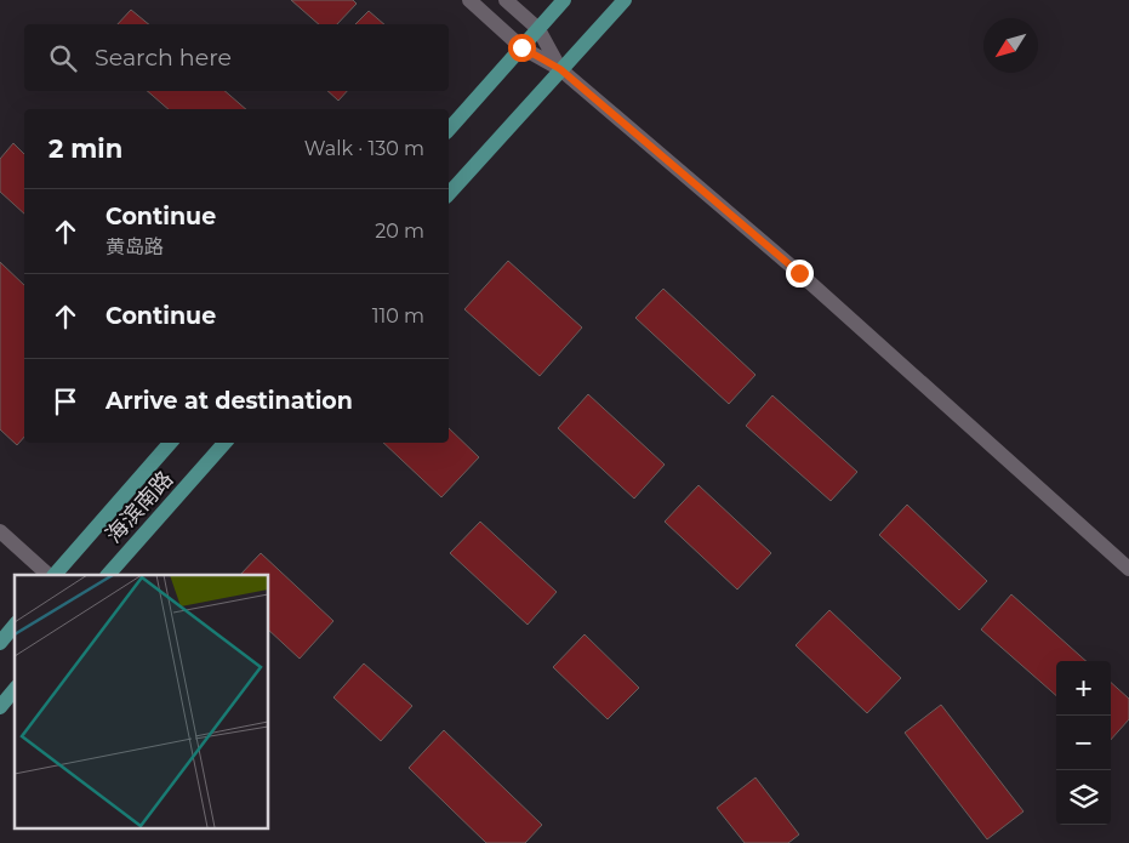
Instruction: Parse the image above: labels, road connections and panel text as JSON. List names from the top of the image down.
{
  "streets": {
    "main road": ["海滨南路"]
  },
  "north": "bottom left",
  "page": {
    "search": "Search here",
    "heading": ["2 min", "Walk · 130 m"],
    "list": [
      ["Continue", "黄岛路", "20 m"],
      ["Continue", "110 m"],
      "Arrive at destination"
    ],
    "map_buttons": ["+", "−"]
  }
}
